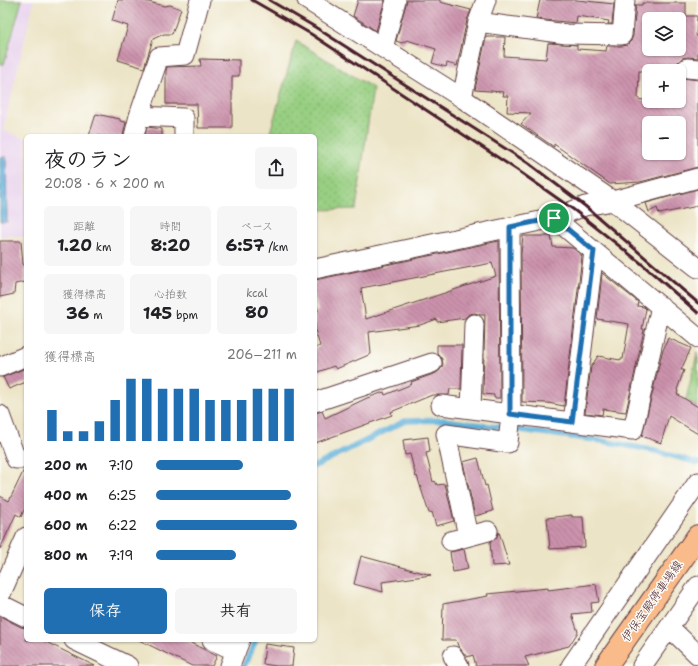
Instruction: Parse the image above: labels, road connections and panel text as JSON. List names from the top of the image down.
{
  "streets": {
    "main road": ["伊保宝殿停車場線"]
  },
  "page": {
    "map_buttons": ["+", "−"],
    "heading": ["夜のラン", "20:08 · 6 × 200 m"],
    "stats": [
      ["距離", "1.20 km"],
      ["時間", "8:20"],
      ["ペース", "6:57 /km"],
      ["獲得標高", "36 m"],
      ["心拍数", "145 bpm"],
      ["kcal", "80"]
    ],
    "chart": ["獲得標高", "206–211 m"],
    "list": [
      {
        "name": "200 m",
        "note": "7:10"
      },
      {
        "name": "400 m",
        "note": "6:25"
      },
      {
        "name": "600 m",
        "note": "6:22"
      },
      {
        "name": "800 m",
        "note": "7:19"
      }
    ],
    "buttons": ["保存", "共有"]
  }
}
